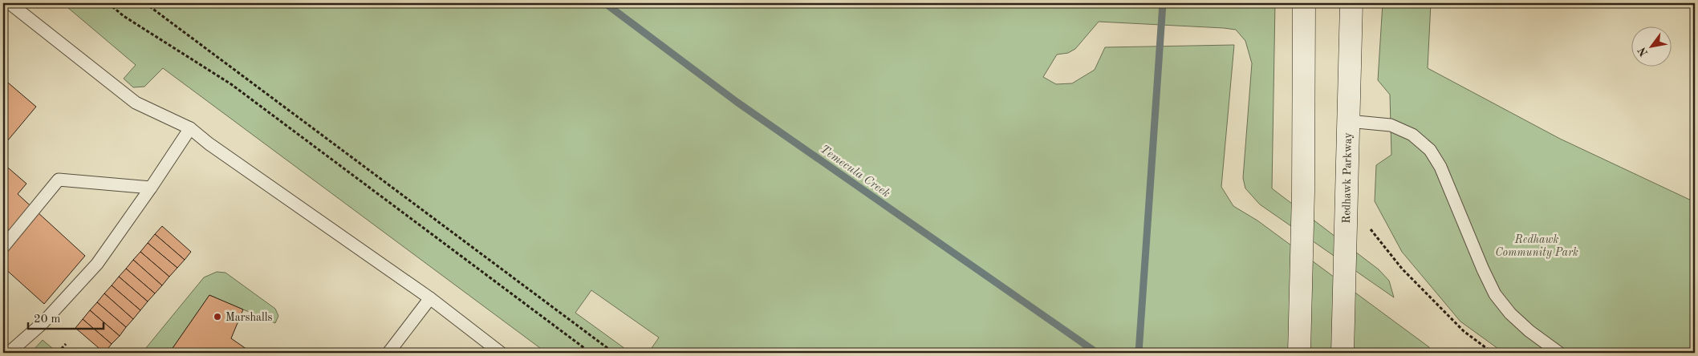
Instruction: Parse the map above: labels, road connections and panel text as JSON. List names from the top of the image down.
{
  "streets": {
    "main road": ["Redhawk Parkway"]
  },
  "water": ["Temecula Creek"],
  "parks": ["Redhawk Community Park"],
  "places": ["Marshalls"],
  "scale_bar": "20 m",
  "north": "bottom left"
}
